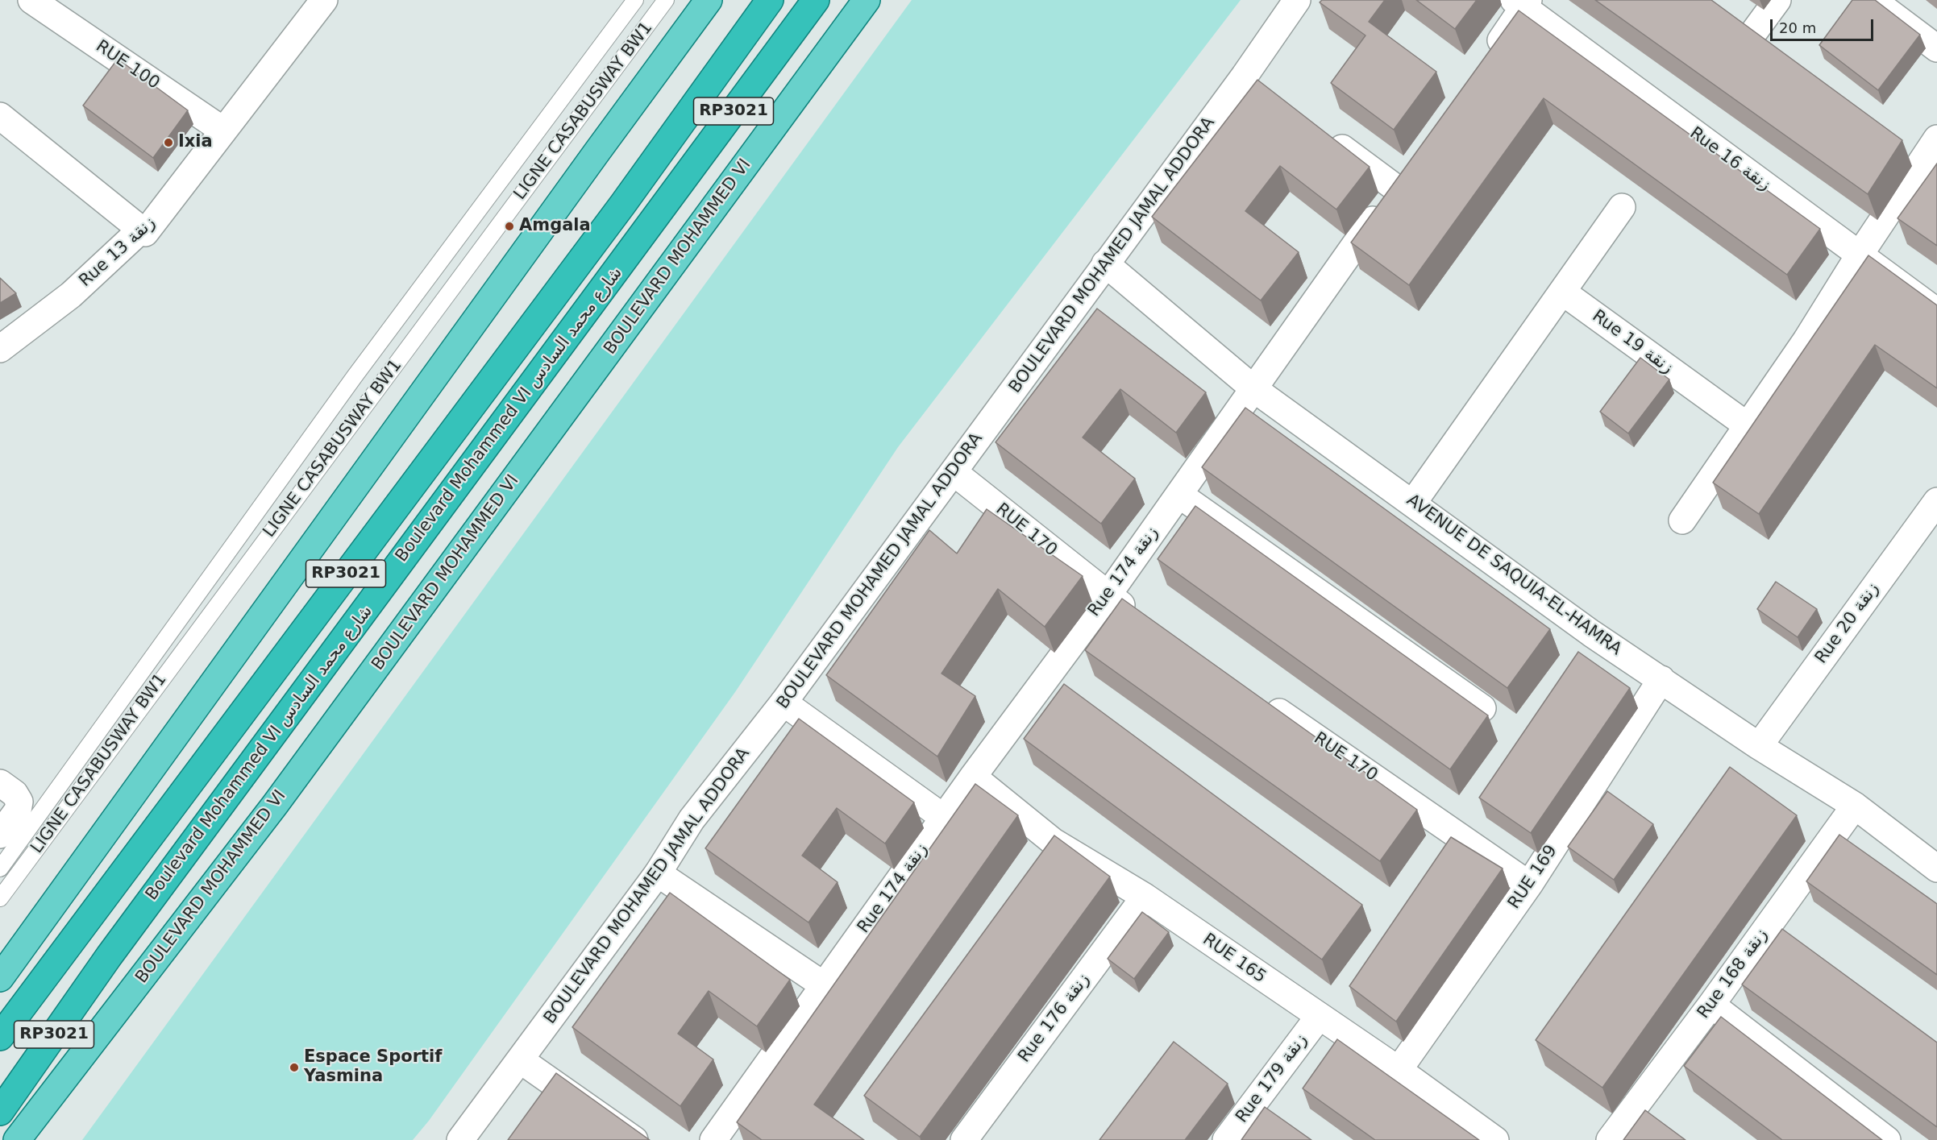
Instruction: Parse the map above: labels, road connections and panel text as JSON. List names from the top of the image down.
{
  "streets": {
    "highway": ["RP3021", "Boulevard Mohammed VI شارع محمد السادس"],
    "main road": ["BOULEVARD MOHAMMED VI"],
    "street": [
      "RUE 100",
      "Rue 16 زنقة",
      "Rue 13 زنقة",
      "BOULEVARD MOHAMED JAMAL ADDORA",
      "Rue 19 زنقة",
      "RUE 170",
      "Rue 174 زنقة",
      "AVENUE DE SAQUIA-EL-HAMRA",
      "Rue 20 زنقة",
      "RUE 169",
      "RUE 165",
      "Rue 168 زنقة",
      "Rue 176 زنقة",
      "Rue 179 زنقة"
    ],
    "lane": ["LIGNE CASABUSWAY BW1"]
  },
  "crossings": [
    ["RUE 100", "Rue 13 زنقة"],
    ["BOULEVARD MOHAMED JAMAL ADDORA", "RUE 170"],
    ["BOULEVARD MOHAMED JAMAL ADDORA", "AVENUE DE SAQUIA-EL-HAMRA"],
    ["RUE 170", "Rue 174 زنقة"],
    ["RUE 170", "RUE 169"],
    ["Rue 174 زنقة", "AVENUE DE SAQUIA-EL-HAMRA"],
    ["Rue 174 زنقة", "RUE 165"],
    ["AVENUE DE SAQUIA-EL-HAMRA", "Rue 20 زنقة"],
    ["AVENUE DE SAQUIA-EL-HAMRA", "RUE 169"],
    ["AVENUE DE SAQUIA-EL-HAMRA", "Rue 168 زنقة"],
    ["RUE 169", "RUE 165"],
    ["RUE 165", "Rue 176 زنقة"],
    ["RUE 165", "Rue 179 زنقة"]
  ],
  "places": ["Ixia", "Amgala", "Espace Sportif Yasmina"],
  "scale_bar": "20 m"
}
